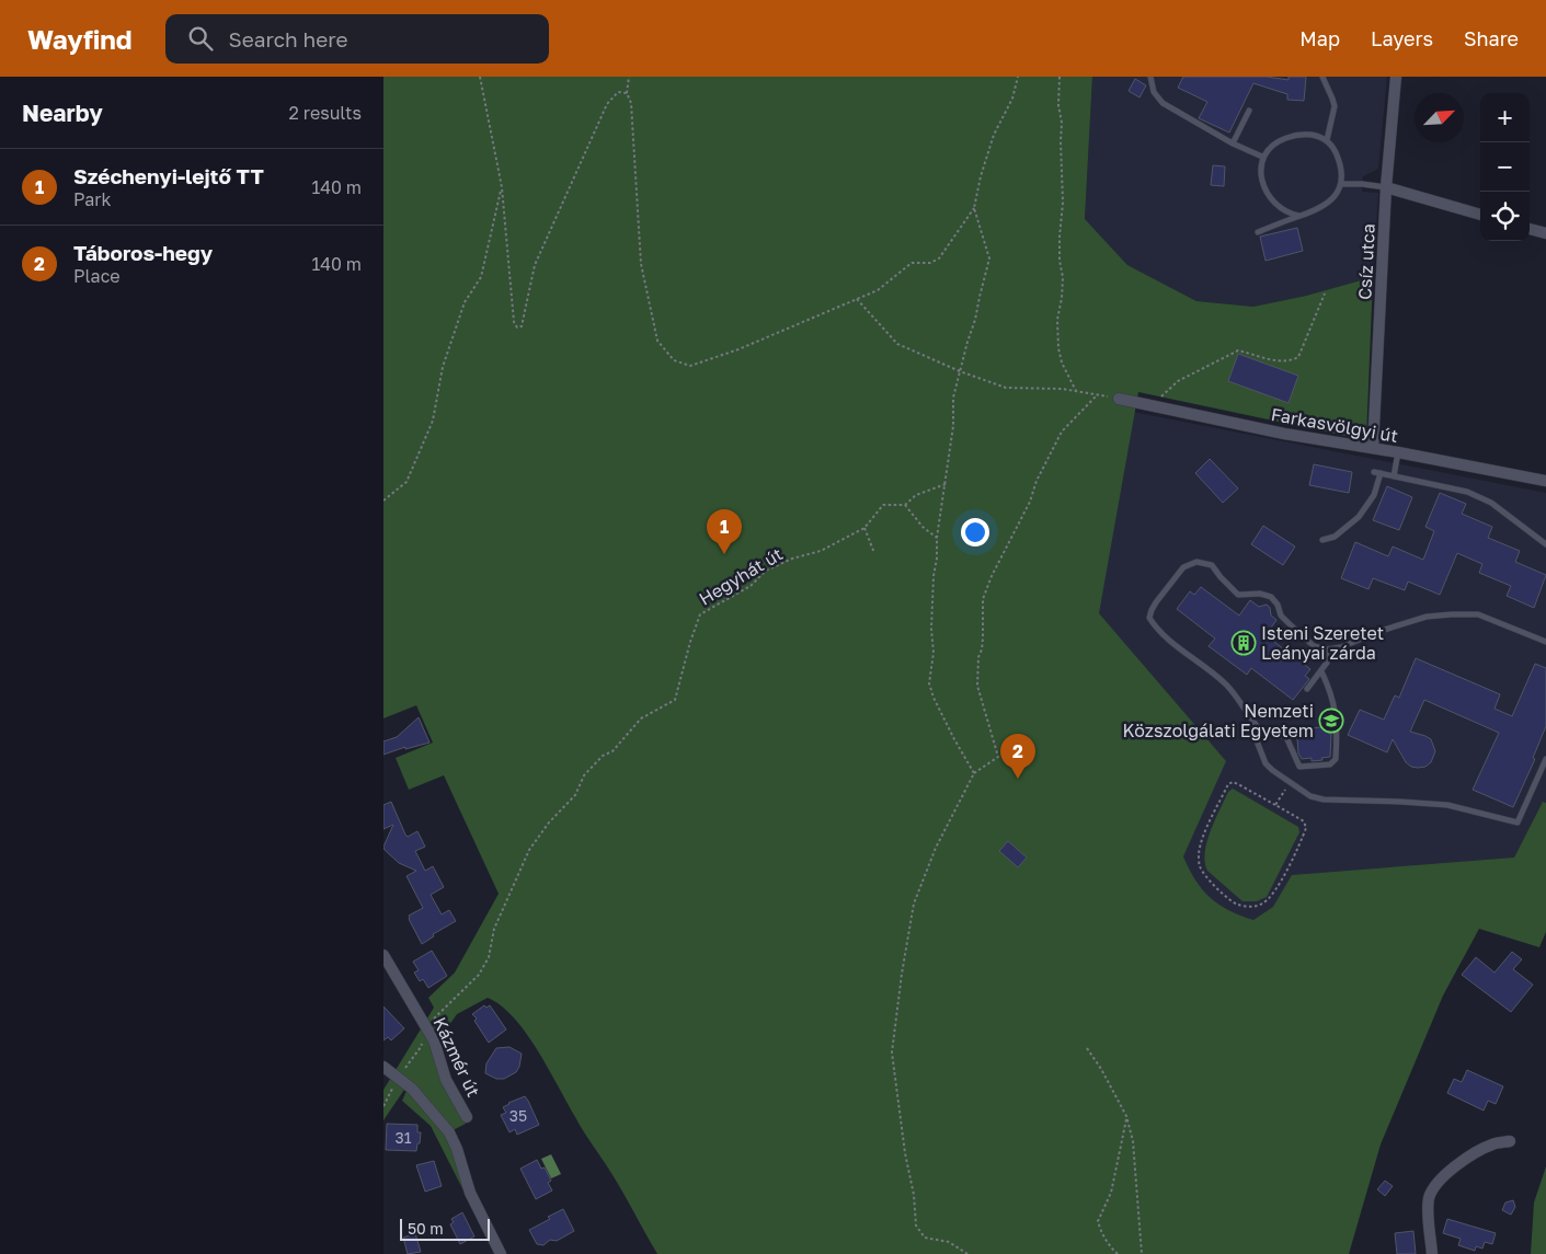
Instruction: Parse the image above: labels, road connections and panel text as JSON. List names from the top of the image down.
{
  "streets": {
    "street": ["Csíz utca", "Farkasvölgyi út", "Kázmér út"],
    "path": ["Hegyhát út"]
  },
  "crossings": [
    ["Csíz utca", "Farkasvölgyi út"]
  ],
  "places": {
    "building": ["Isteni Szeretet Leányai zárda"],
    "school or university": ["Nemzeti Közszolgálati Egyetem"]
  },
  "house_numbers": ["35", "31"],
  "scale_bar": "50 m",
  "north": "top right",
  "page": {
    "header": "Wayfind",
    "search": "Search here",
    "nav": ["Map", "Layers", "Share"],
    "heading": ["Nearby", "2 results"],
    "map_buttons": ["+", "−"],
    "list": [
      {
        "mark": "1",
        "name": "Széchenyi-lejtő TT",
        "note": "Park",
        "value": "140 m"
      },
      {
        "mark": "2",
        "name": "Táboros-hegy",
        "note": "Place",
        "value": "140 m"
      }
    ],
    "pins": ["1", "2"],
    "scale": "50 m"
  }
}
